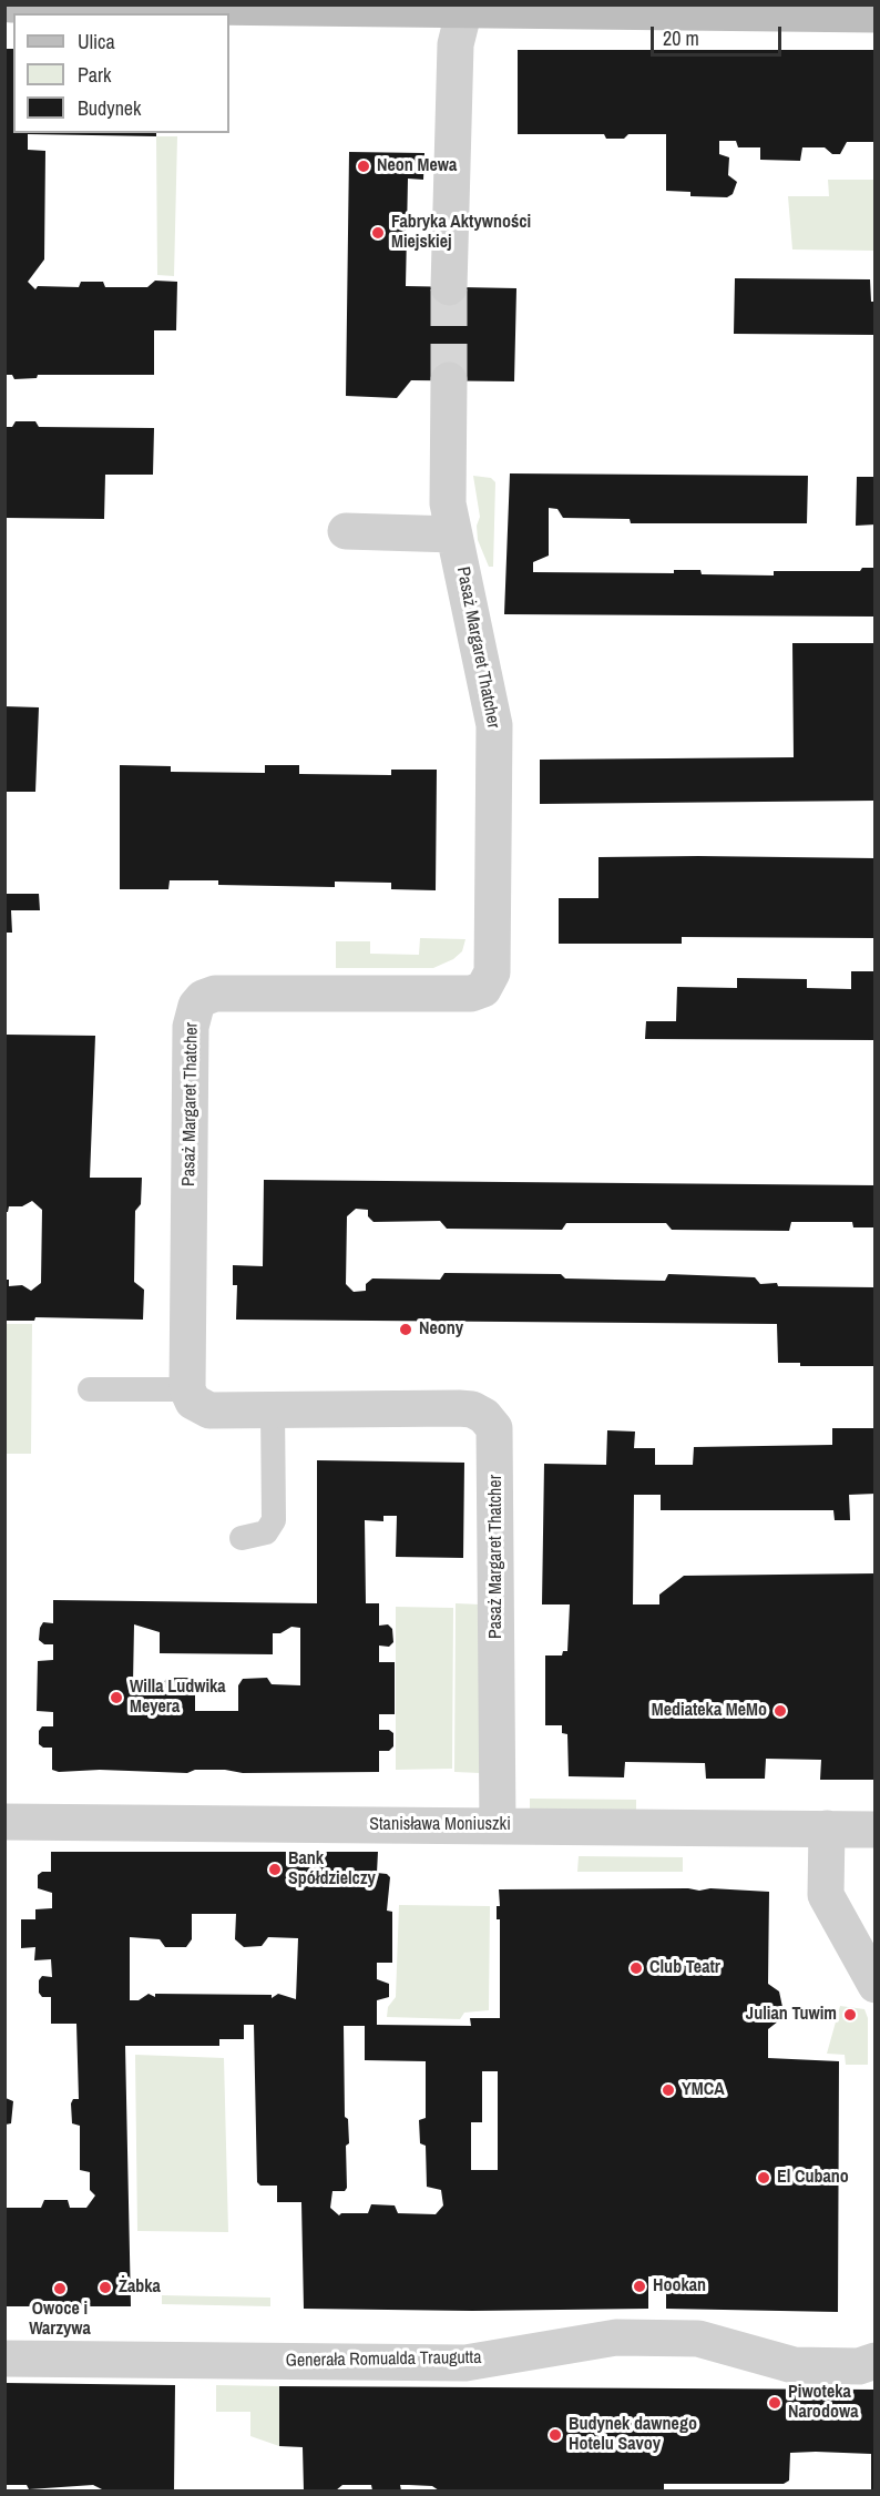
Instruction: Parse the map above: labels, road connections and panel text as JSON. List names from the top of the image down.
{
  "streets": {
    "street": ["Pasaż Margaret Thatcher", "Stanisława Moniuszki", "Generała Romualda Traugutta"]
  },
  "crossings": [
    ["Pasaż Margaret Thatcher", "Stanisława Moniuszki"]
  ],
  "places": [
    "Neon Mewa",
    "Fabryka Aktywności Miejskiej",
    "Neony",
    "Willa Ludwika Meyera",
    "Mediateka MeMo",
    "Bank Spółdzielczy",
    "Club Teatr",
    "Julian Tuwim",
    "YMCA",
    "El Cubano",
    "Hookan",
    "Żabka",
    "Owoce i Warzywa",
    "Piwoteka Narodowa",
    "Budynek dawnego Hotelu Savoy"
  ],
  "legend": ["Ulica", "Park", "Budynek"],
  "scale_bar": "20 m"
}
